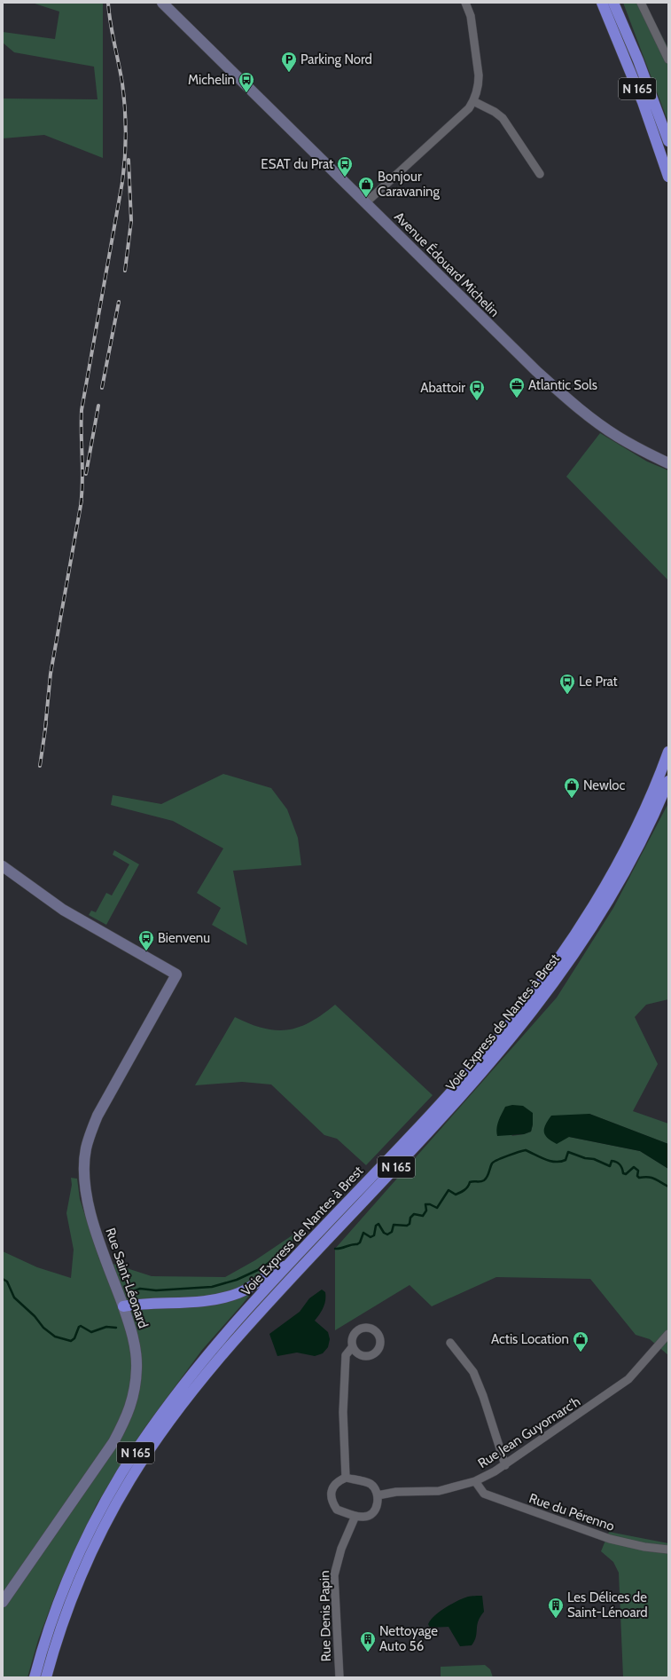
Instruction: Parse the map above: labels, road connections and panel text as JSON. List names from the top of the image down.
{
  "streets": {
    "highway": ["N 165", "Voie Express de Nantes à Brest"],
    "main road": ["Avenue Édouard Michelin", "Rue Saint-Léonard"],
    "street": ["Rue Jean Guyomarc'h", "Rue du Pérenno", "Rue Denis Papin"]
  },
  "crossings": [
    ["Rue Jean Guyomarc'h", "Rue du Pérenno"],
    ["Rue Jean Guyomarc'h", "Rue Denis Papin"]
  ],
  "places": {
    "parking": ["Parking Nord"],
    "bus stop": [
      "Michelin",
      "ESAT du Prat",
      "Abattoir",
      "Le Prat",
      "Bienvenu"
    ],
    "shop": ["Bonjour Caravaning", "Newloc", "Actis Location"],
    "office": ["Atlantic Sols"],
    "building": ["Les Délices de Saint-Lénoard", "Nettoyage Auto 56"]
  }
}
